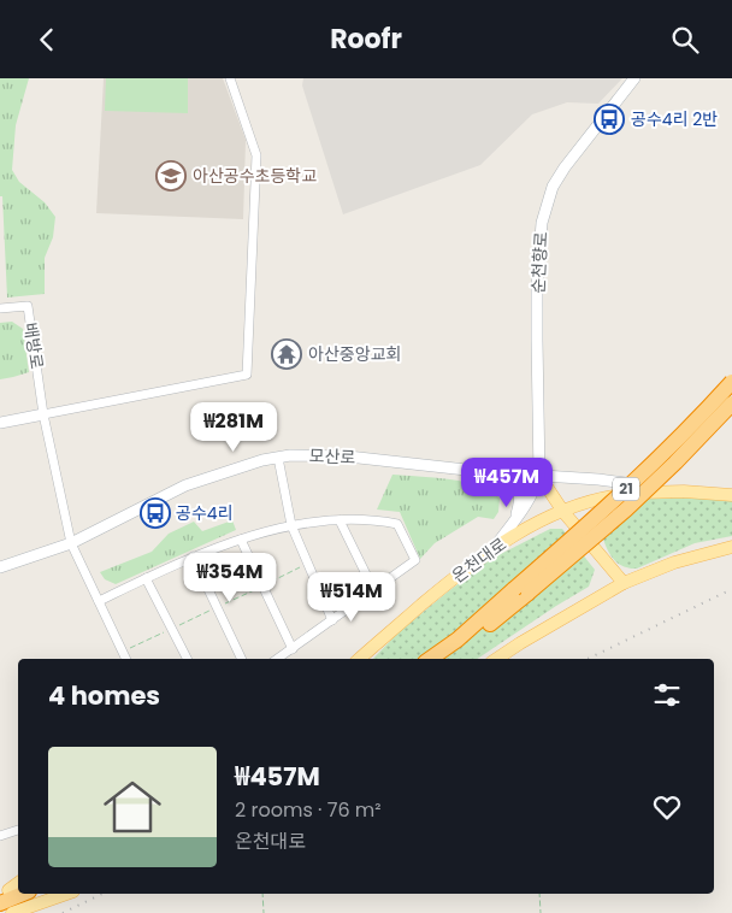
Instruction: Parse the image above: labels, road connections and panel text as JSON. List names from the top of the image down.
{
  "streets": {
    "highway": ["21"],
    "main road": ["온천대로"],
    "street": ["순천향로", "배방로", "모산로"]
  },
  "crossings": [
    ["순천향로", "모산로"],
    ["모산로", "온천대로"]
  ],
  "places": {
    "bus stop": ["공수4리 2반", "공수4리"],
    "school or university": ["아산공수초등학교"],
    "temple": ["아산중앙교회"]
  },
  "page": {
    "header": "Roofr",
    "price": [
      "₩281M",
      "₩457M",
      "₩354M",
      "₩514M"
    ],
    "heading": "4 homes",
    "list": [
      {
        "name": "₩457M",
        "note": "2 rooms · 76 m² · 온천대로"
      }
    ]
  }
}
